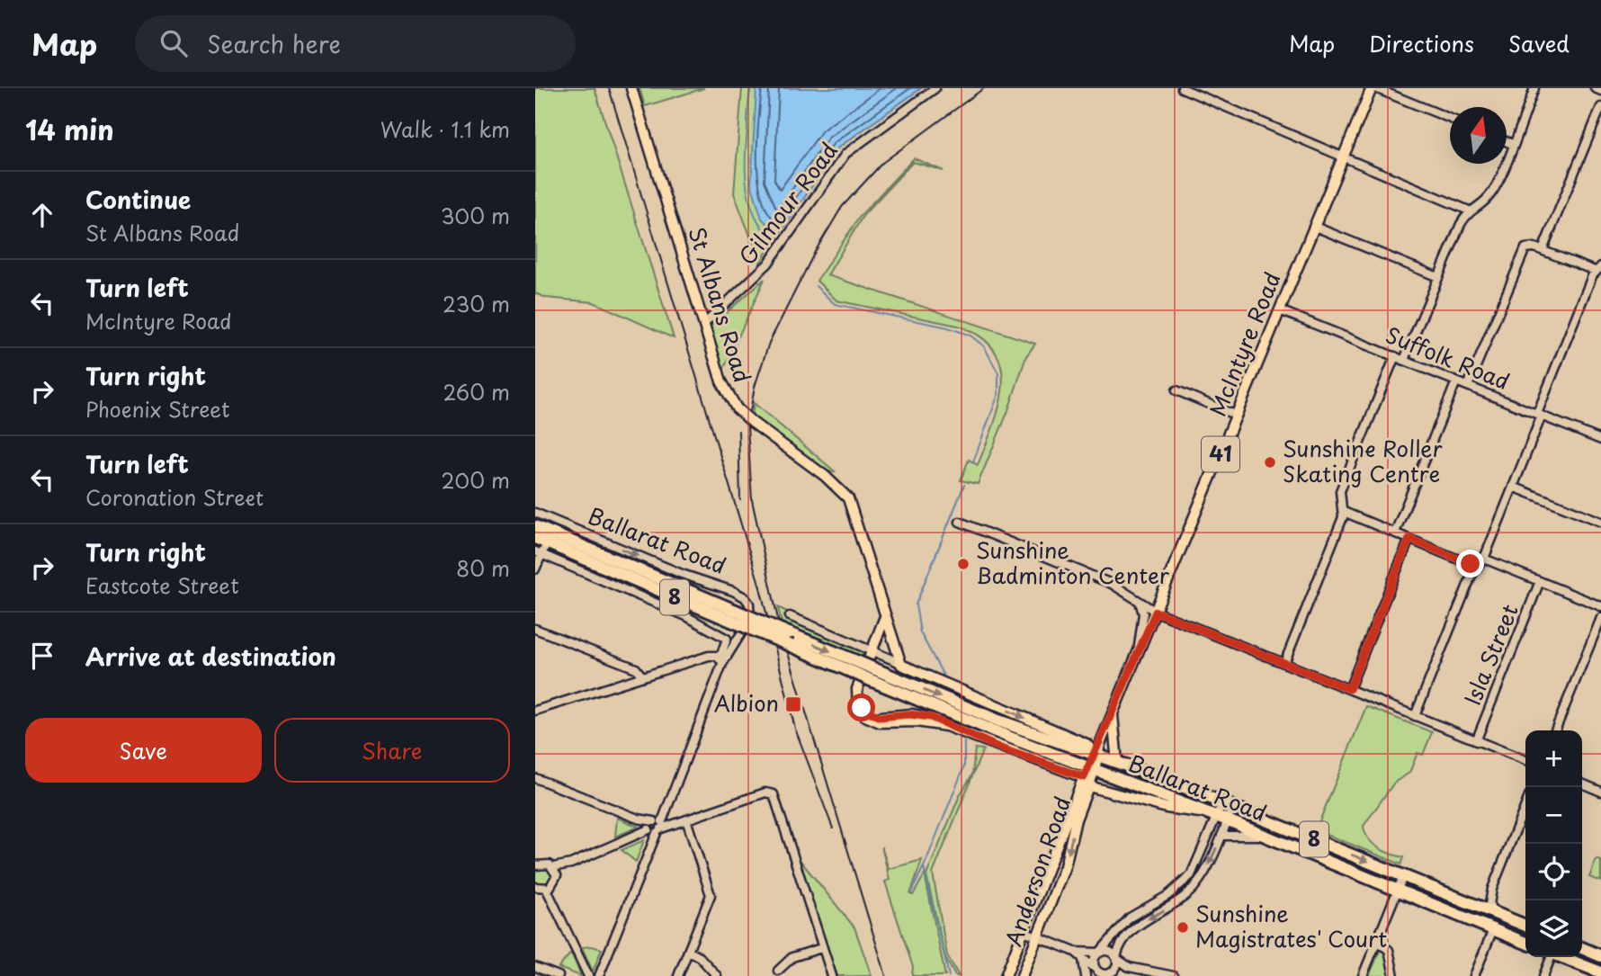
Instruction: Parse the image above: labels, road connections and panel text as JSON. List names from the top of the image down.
{
  "streets": {
    "highway": ["Ballarat Road", "8"],
    "main road": [
      "St Albans Road",
      "McIntyre Road",
      "41",
      "Anderson Road"
    ],
    "street": ["Gilmour Road", "Suffolk Road", "Isla Street"]
  },
  "crossings": [
    ["Gilmour Road", "St Albans Road"],
    ["St Albans Road", "Ballarat Road"],
    ["St Albans Road", "Anderson Road"],
    ["McIntyre Road", "Suffolk Road"],
    ["McIntyre Road", "Ballarat Road"],
    ["McIntyre Road", "Anderson Road"],
    ["Ballarat Road", "Anderson Road"]
  ],
  "places": {
    "other": ["Sunshine Roller Skating Centre", "Sunshine Badminton Center", "Sunshine Magistrates' Court"],
    "transit": ["Albion"]
  },
  "north": "top",
  "page": {
    "header": "Map",
    "search": "Search here",
    "nav": ["Map", "Directions", "Saved"],
    "heading": ["14 min", "Walk · 1.1 km"],
    "list": [
      ["Continue", "St Albans Road", "300 m"],
      ["Turn left", "McIntyre Road", "230 m"],
      ["Turn right", "Phoenix Street", "260 m"],
      ["Turn left", "Coronation Street", "200 m"],
      ["Turn right", "Eastcote Street", "80 m"],
      "Arrive at destination"
    ],
    "buttons": ["Save", "Share"],
    "map_buttons": ["+", "−"]
  }
}
